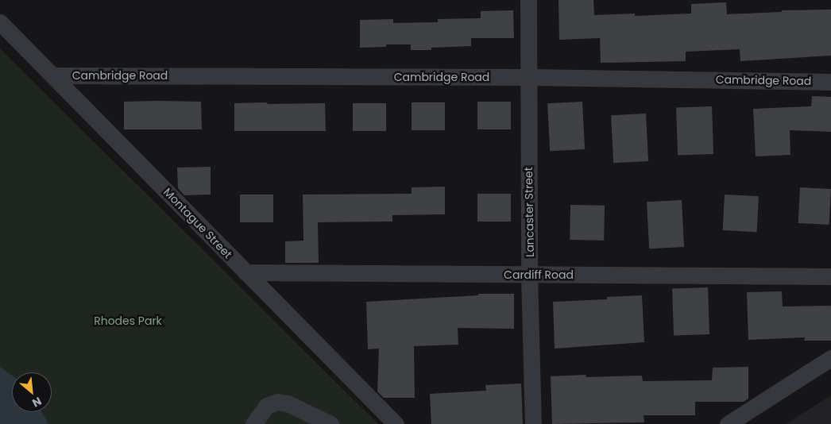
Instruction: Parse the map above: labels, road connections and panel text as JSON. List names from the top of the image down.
{
  "streets": {
    "street": [
      "Cambridge Road",
      "Lancaster Street",
      "Montague Street",
      "Cardiff Road"
    ]
  },
  "crossings": [
    ["Cambridge Road", "Lancaster Street"],
    ["Cambridge Road", "Montague Street"],
    ["Lancaster Street", "Cardiff Road"],
    ["Montague Street", "Cardiff Road"]
  ],
  "parks": ["Rhodes Park"],
  "north": "bottom right"
}
